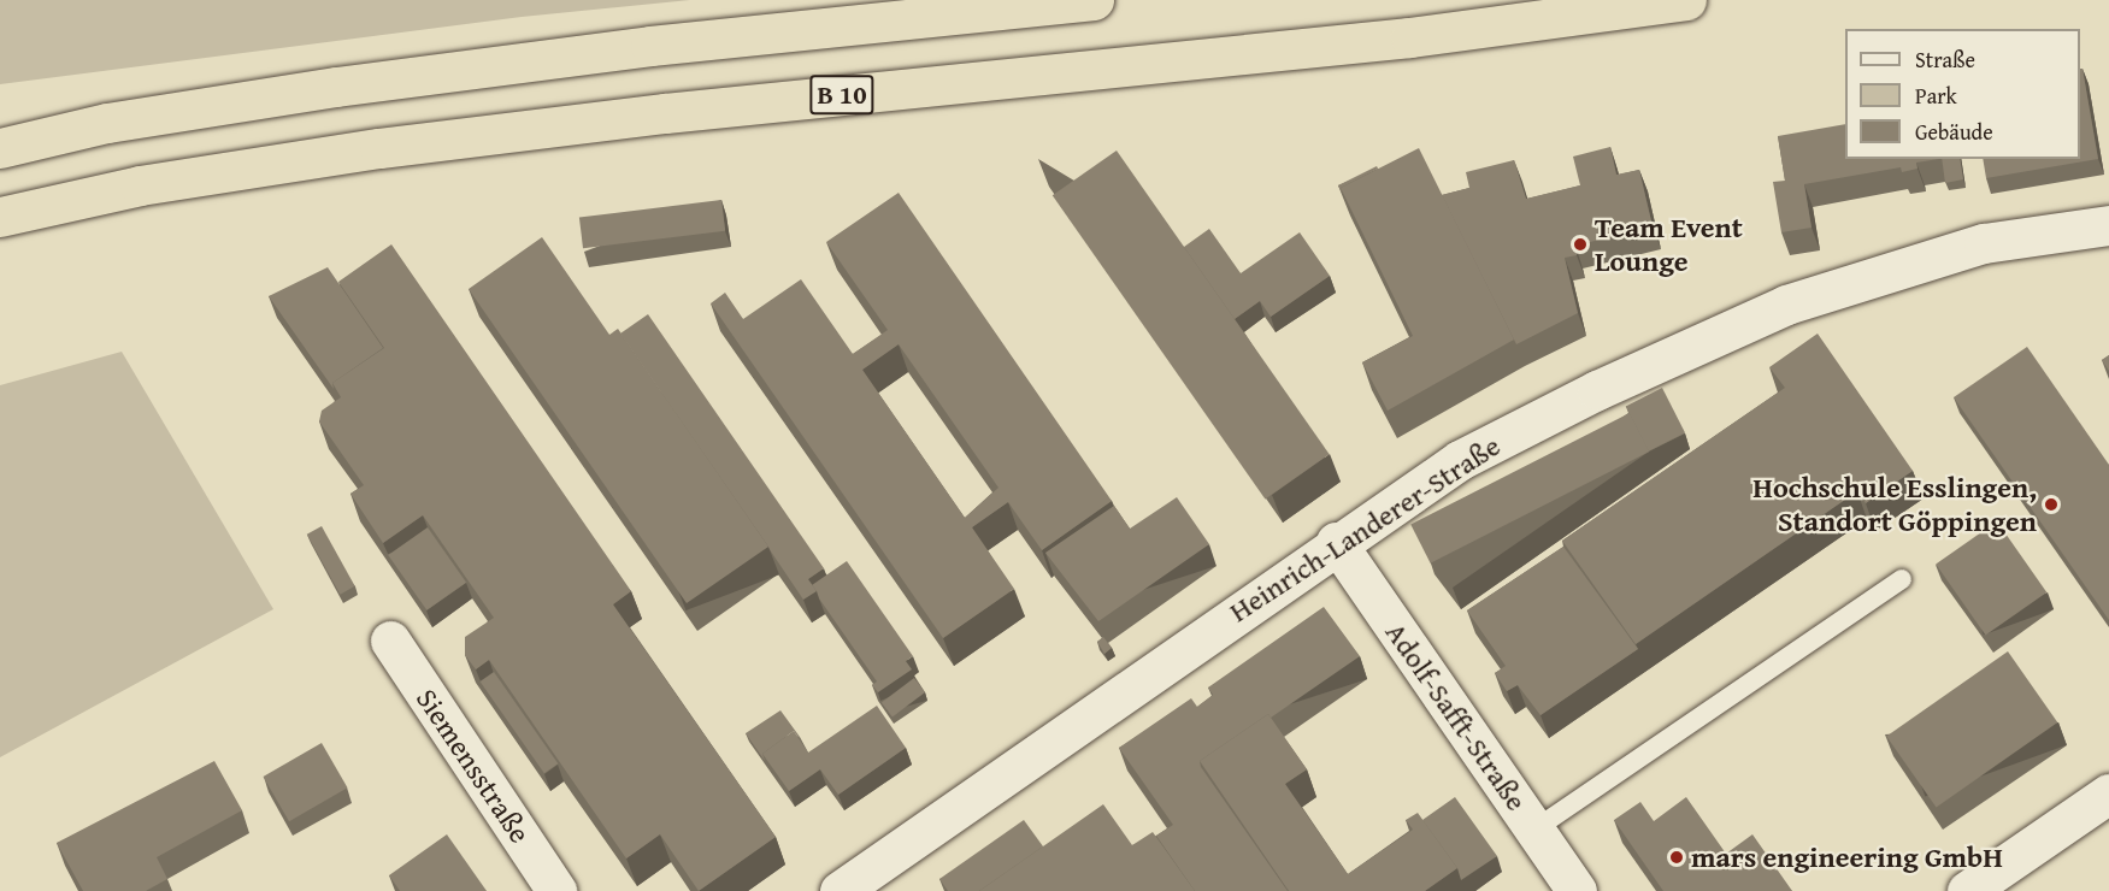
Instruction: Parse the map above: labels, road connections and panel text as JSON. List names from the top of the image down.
{
  "streets": {
    "highway": ["B 10"],
    "street": ["Heinrich-Landerer-Straße", "Adolf-Safft-Straße", "Siemensstraße"]
  },
  "crossings": [
    ["Heinrich-Landerer-Straße", "Adolf-Safft-Straße"]
  ],
  "places": ["Team Event Lounge", "Hochschule Esslingen, Standort Göppingen", "mars engineering GmbH"],
  "legend": ["Straße", "Park", "Gebäude"]
}
